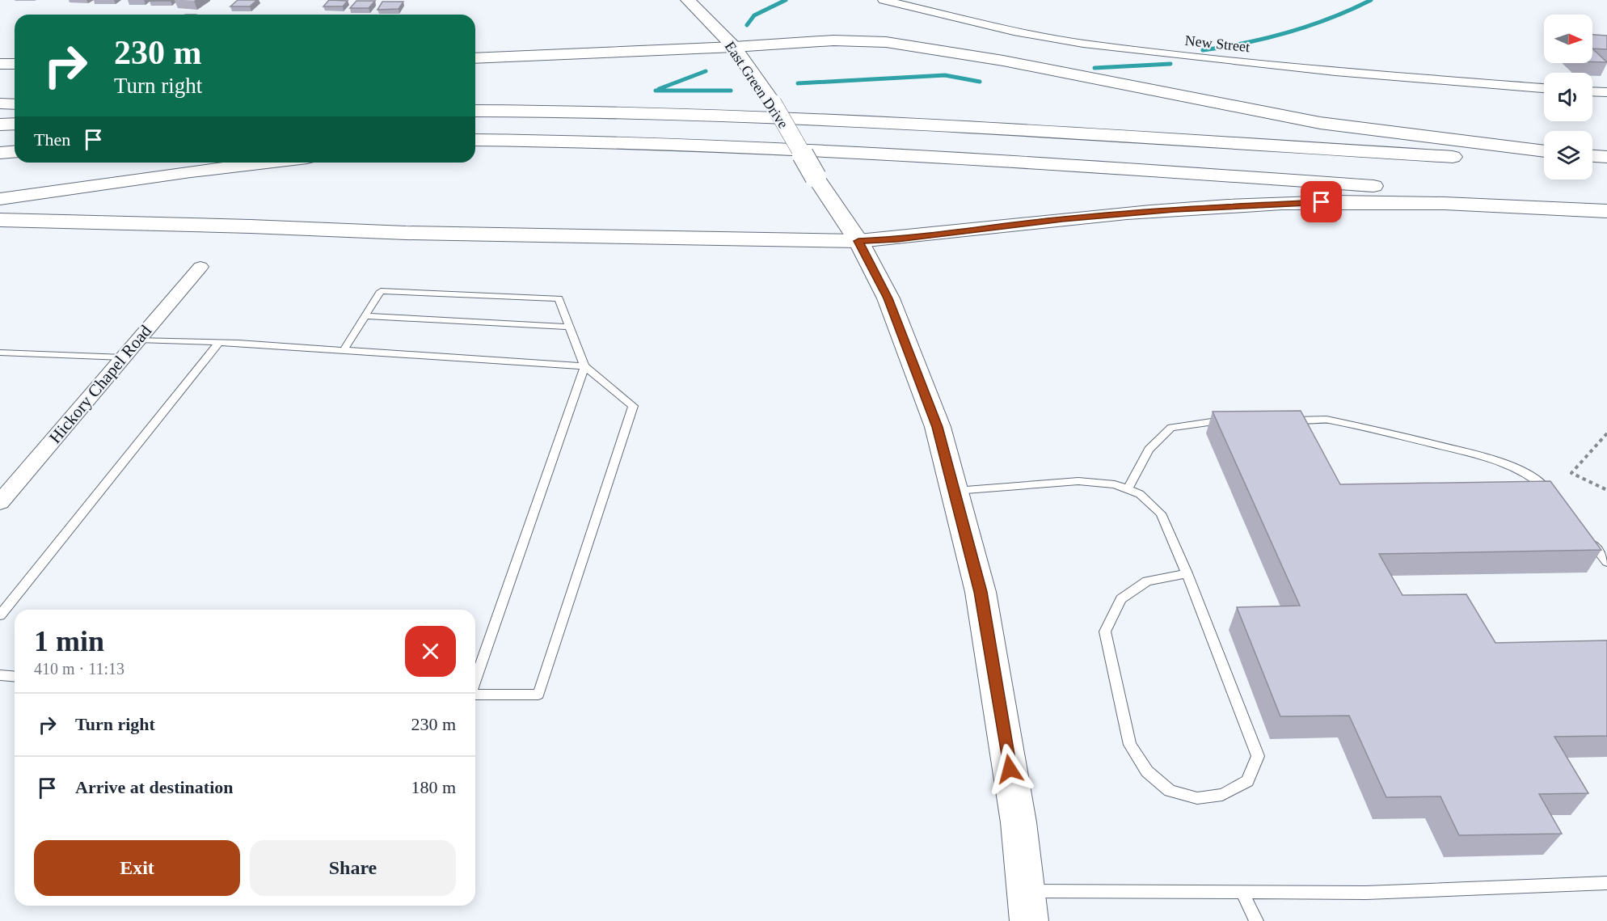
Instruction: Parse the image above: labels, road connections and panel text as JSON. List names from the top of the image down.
{
  "streets": {
    "main road": ["East Green Drive"],
    "street": ["New Street", "Hickory Chapel Road"]
  },
  "north": "right",
  "page": {
    "turn": ["230 m", "Turn right"],
    "then": "Then",
    "heading": ["1 min", "410 m · 11:13"],
    "list": [
      {
        "name": "Turn right",
        "value": "230 m"
      },
      {
        "name": "Arrive at destination",
        "value": "180 m"
      }
    ],
    "buttons": ["Exit", "Share"]
  }
}
